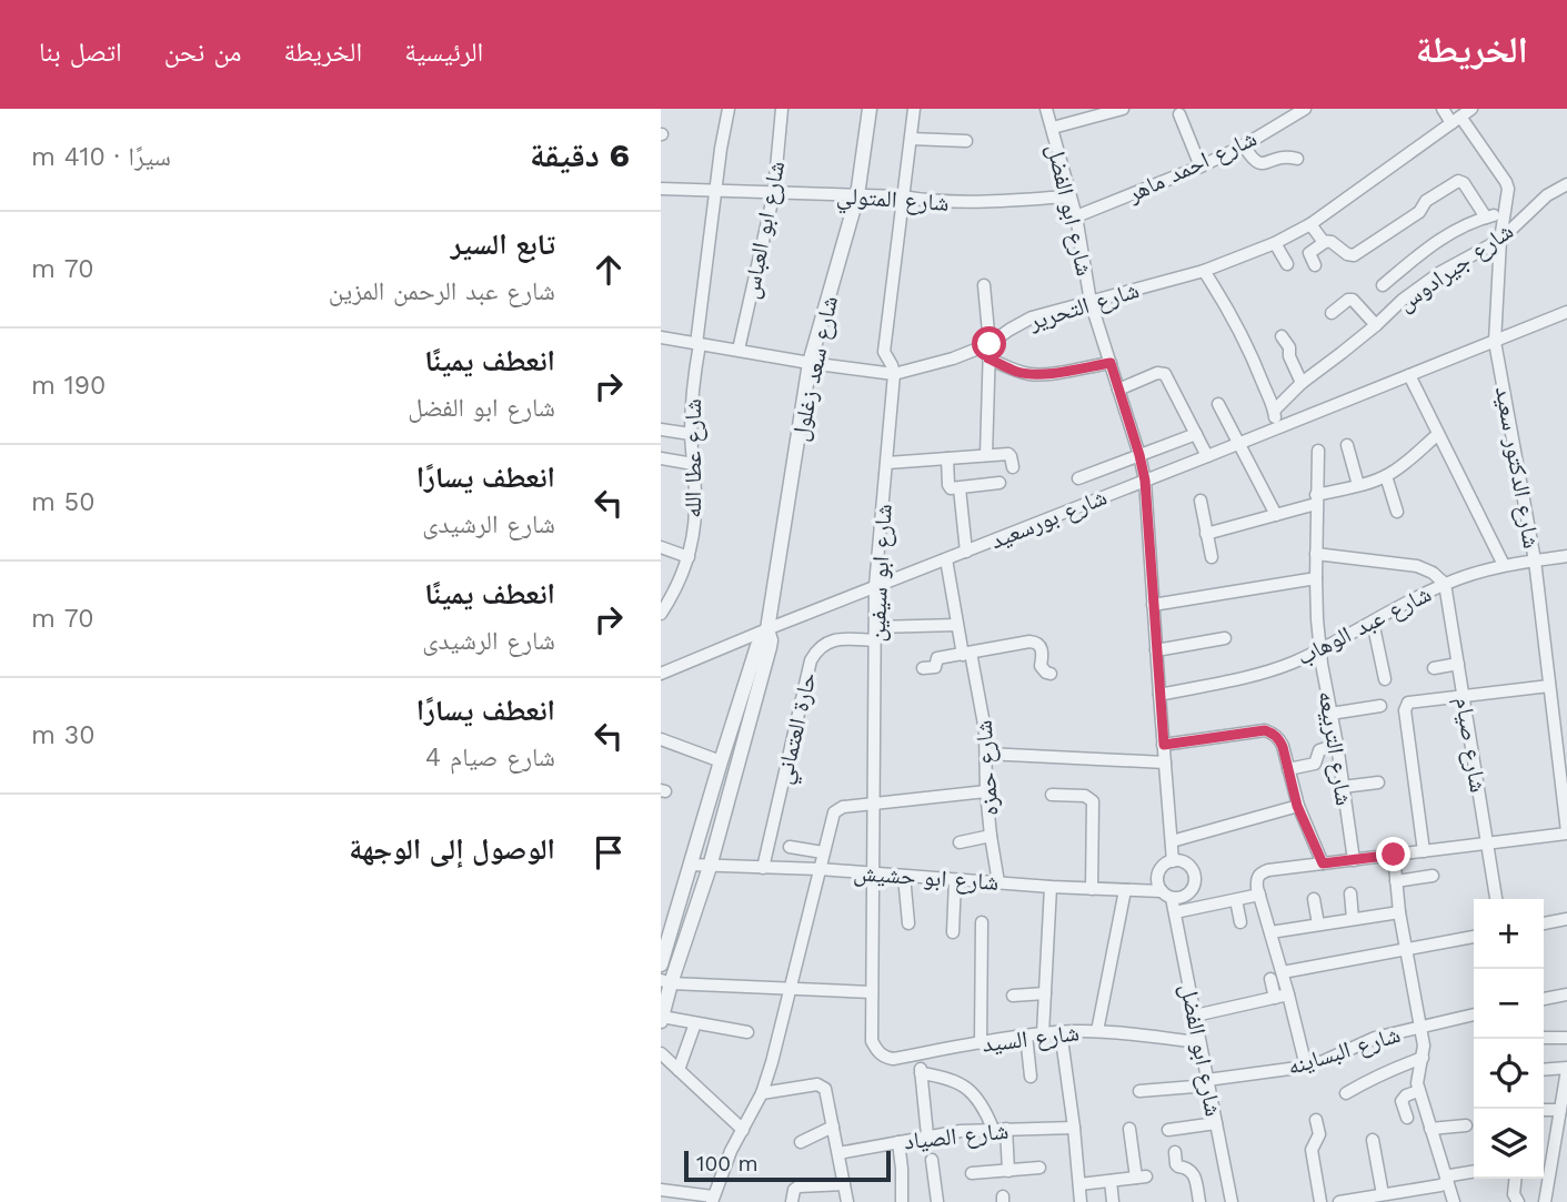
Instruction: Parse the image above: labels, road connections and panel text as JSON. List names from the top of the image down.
{
  "streets": {
    "street": [
      "شارع احمد ماهر",
      "شارع المتولي",
      "شارع ابو الفضل",
      "شارع ابو العباس",
      "شارع جيرادوس",
      "شارع التحرير",
      "شارع سعد زغلول",
      "شارع عطا الله",
      "شارع الدكتور سعيد",
      "شارع بورسعيد",
      "شارع ابو سيفين",
      "شارع عبد الوهاب",
      "حارة العتماني",
      "شارع صيام",
      "شارع التربيعه",
      "شارع حمزه",
      "شارع ابو حشيش",
      "شارع السيد",
      "شارع البساينه",
      "شارع الصياد"
    ]
  },
  "crossings": [
    ["شارع احمد ماهر", "شارع ابو الفضل"],
    ["شارع المتولي", "شارع ابو الفضل"],
    ["شارع المتولي", "شارع ابو العباس"],
    ["شارع المتولي", "شارع سعد زغلول"],
    ["شارع المتولي", "شارع عطا الله"],
    ["شارع المتولي", "شارع ابو سيفين"],
    ["شارع ابو الفضل", "شارع التحرير"],
    ["شارع ابو الفضل", "شارع بورسعيد"],
    ["شارع ابو الفضل", "شارع عبد الوهاب"],
    ["شارع ابو الفضل", "شارع ابو حشيش"],
    ["شارع ابو الفضل", "شارع السيد"],
    ["شارع ابو الفضل", "شارع البساينه"],
    ["شارع ابو العباس", "شارع التحرير"],
    ["شارع جيرادوس", "شارع الدكتور سعيد"],
    ["شارع التحرير", "شارع سعد زغلول"],
    ["شارع التحرير", "شارع عطا الله"],
    ["شارع التحرير", "شارع الدكتور سعيد"],
    ["شارع التحرير", "شارع ابو سيفين"],
    ["شارع سعد زغلول", "شارع بورسعيد"],
    ["شارع سعد زغلول", "شارع ابو حشيش"],
    ["شارع الدكتور سعيد", "شارع بورسعيد"],
    ["شارع الدكتور سعيد", "شارع عبد الوهاب"],
    ["شارع بورسعيد", "شارع ابو سيفين"],
    ["شارع بورسعيد", "شارع حمزه"],
    ["شارع ابو سيفين", "حارة العتماني"],
    ["شارع ابو سيفين", "شارع ابو حشيش"],
    ["شارع ابو سيفين", "شارع السيد"],
    ["شارع عبد الوهاب", "شارع صيام"],
    ["شارع عبد الوهاب", "شارع التربيعه"],
    ["حارة العتماني", "شارع حمزه"],
    ["حارة العتماني", "شارع ابو حشيش"],
    ["شارع حمزه", "شارع ابو حشيش"]
  ],
  "scale_bar": "100 m",
  "page": {
    "header": "الخريطة",
    "nav": [
      "الرئيسية",
      "الخريطة",
      "من نحن",
      "اتصل بنا"
    ],
    "heading": ["6 دقيقة", "سيرًا · 410 m"],
    "list": [
      ["تابع السير", "شارع عبد الرحمن المزين", "70 m"],
      ["انعطف يمينًا", "شارع ابو الفضل", "190 m"],
      ["انعطف يسارًا", "شارع الرشيدى", "50 m"],
      ["انعطف يمينًا", "شارع الرشيدى", "70 m"],
      ["انعطف يسارًا", "شارع صيام 4", "30 m"],
      "الوصول إلى الوجهة"
    ],
    "map_buttons": ["+", "−"],
    "scale": "100 m"
  }
}
